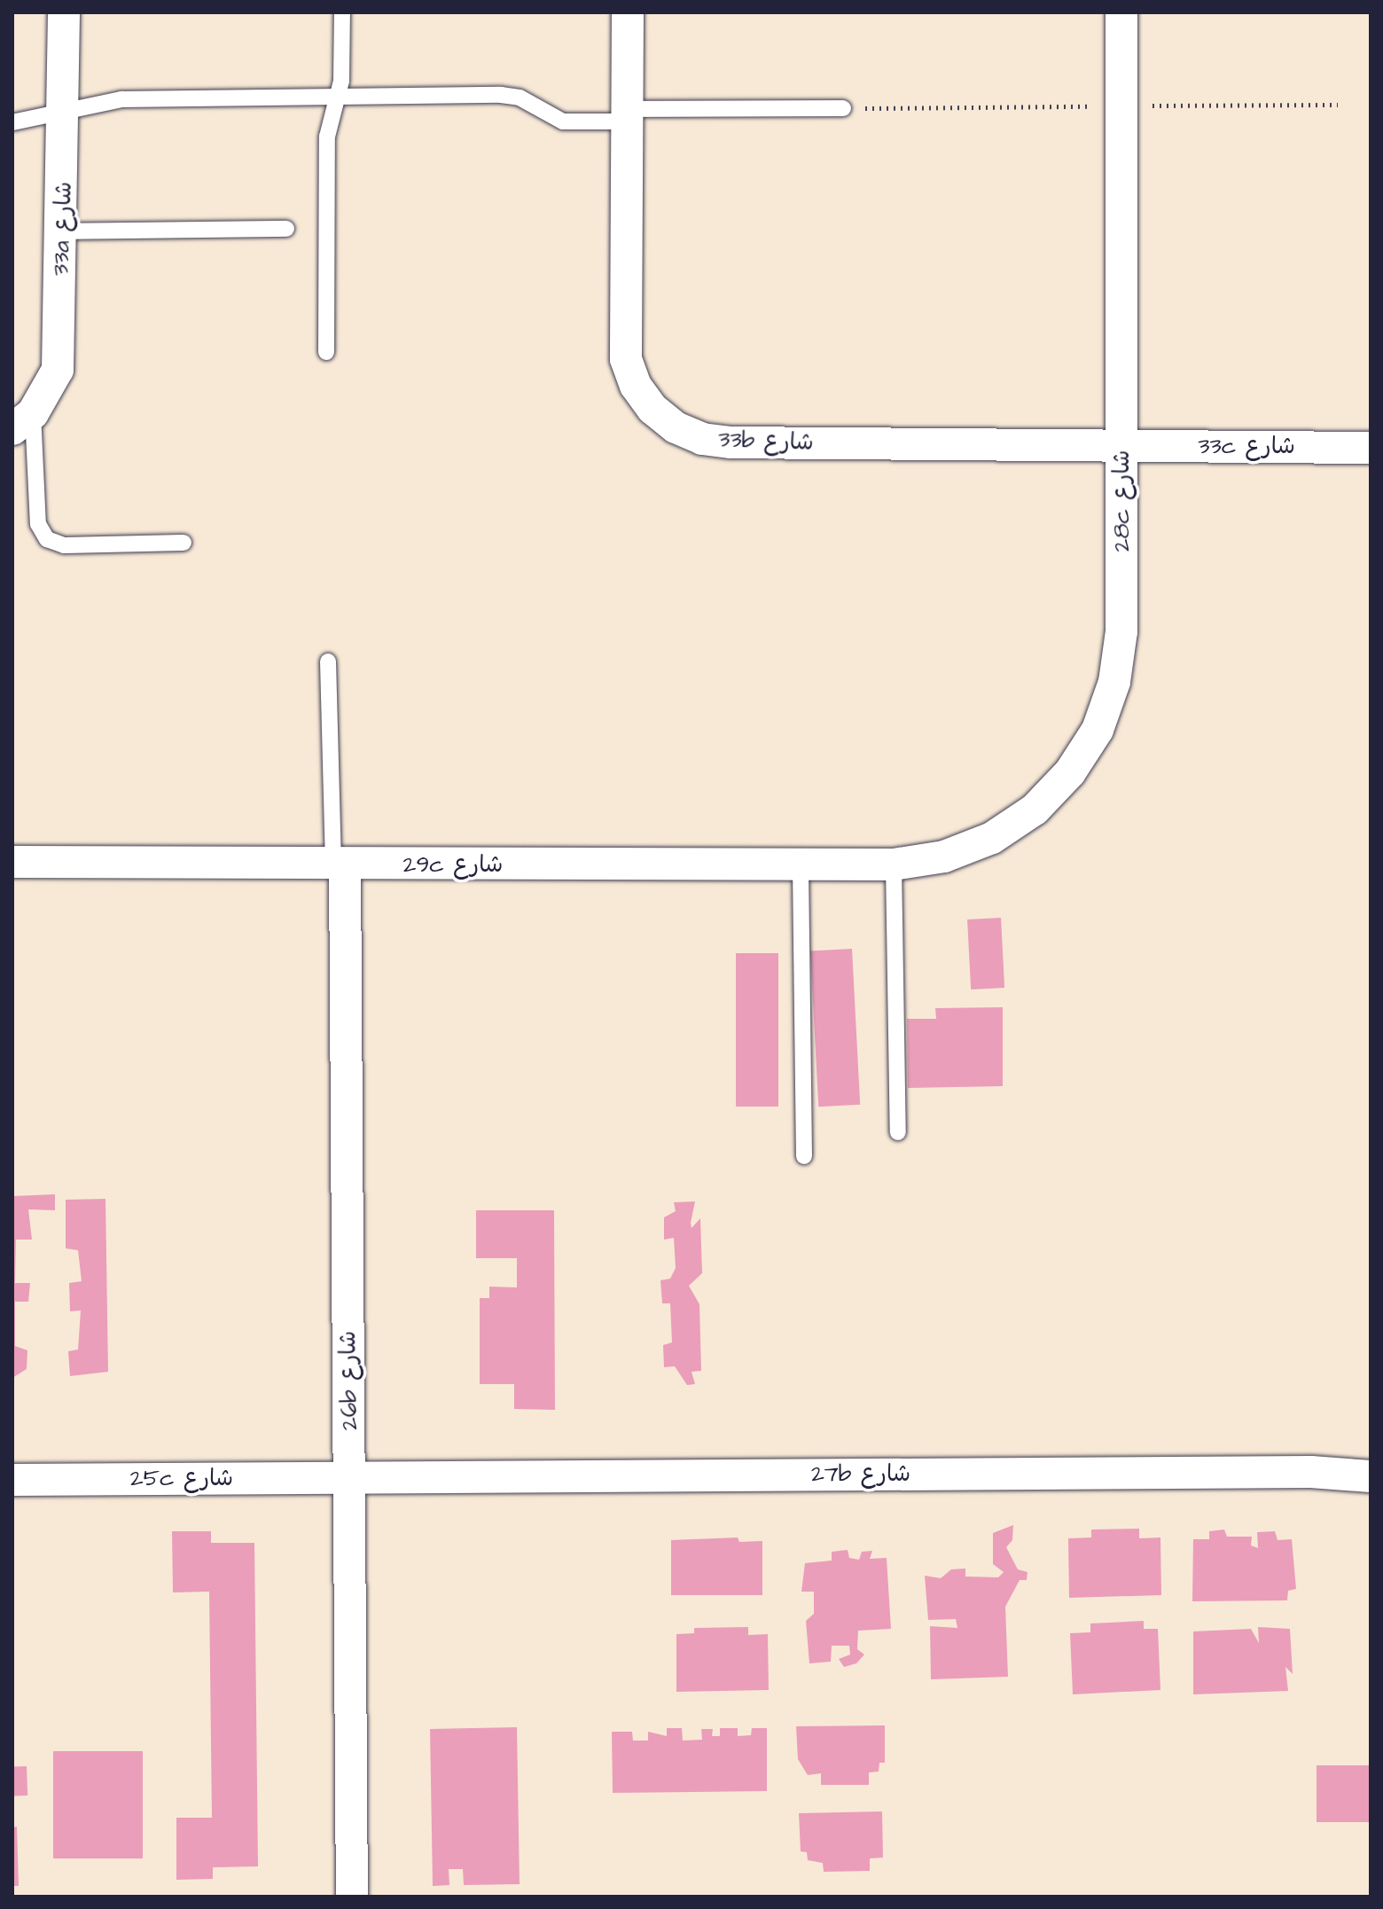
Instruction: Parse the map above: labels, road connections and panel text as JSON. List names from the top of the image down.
{
  "streets": {
    "street": [
      "33a شارع",
      "33b شارع",
      "33c شارع",
      "28c شارع",
      "29c شارع",
      "26b شارع",
      "27b شارع",
      "25c شارع"
    ]
  },
  "crossings": [
    ["33b شارع", "33c شارع"],
    ["33b شارع", "28c شارع"],
    ["33c شارع", "28c شارع"],
    ["28c شارع", "29c شارع"],
    ["29c شارع", "26b شارع"],
    ["26b شارع", "27b شارع"],
    ["26b شارع", "25c شارع"],
    ["27b شارع", "25c شارع"]
  ]
}
